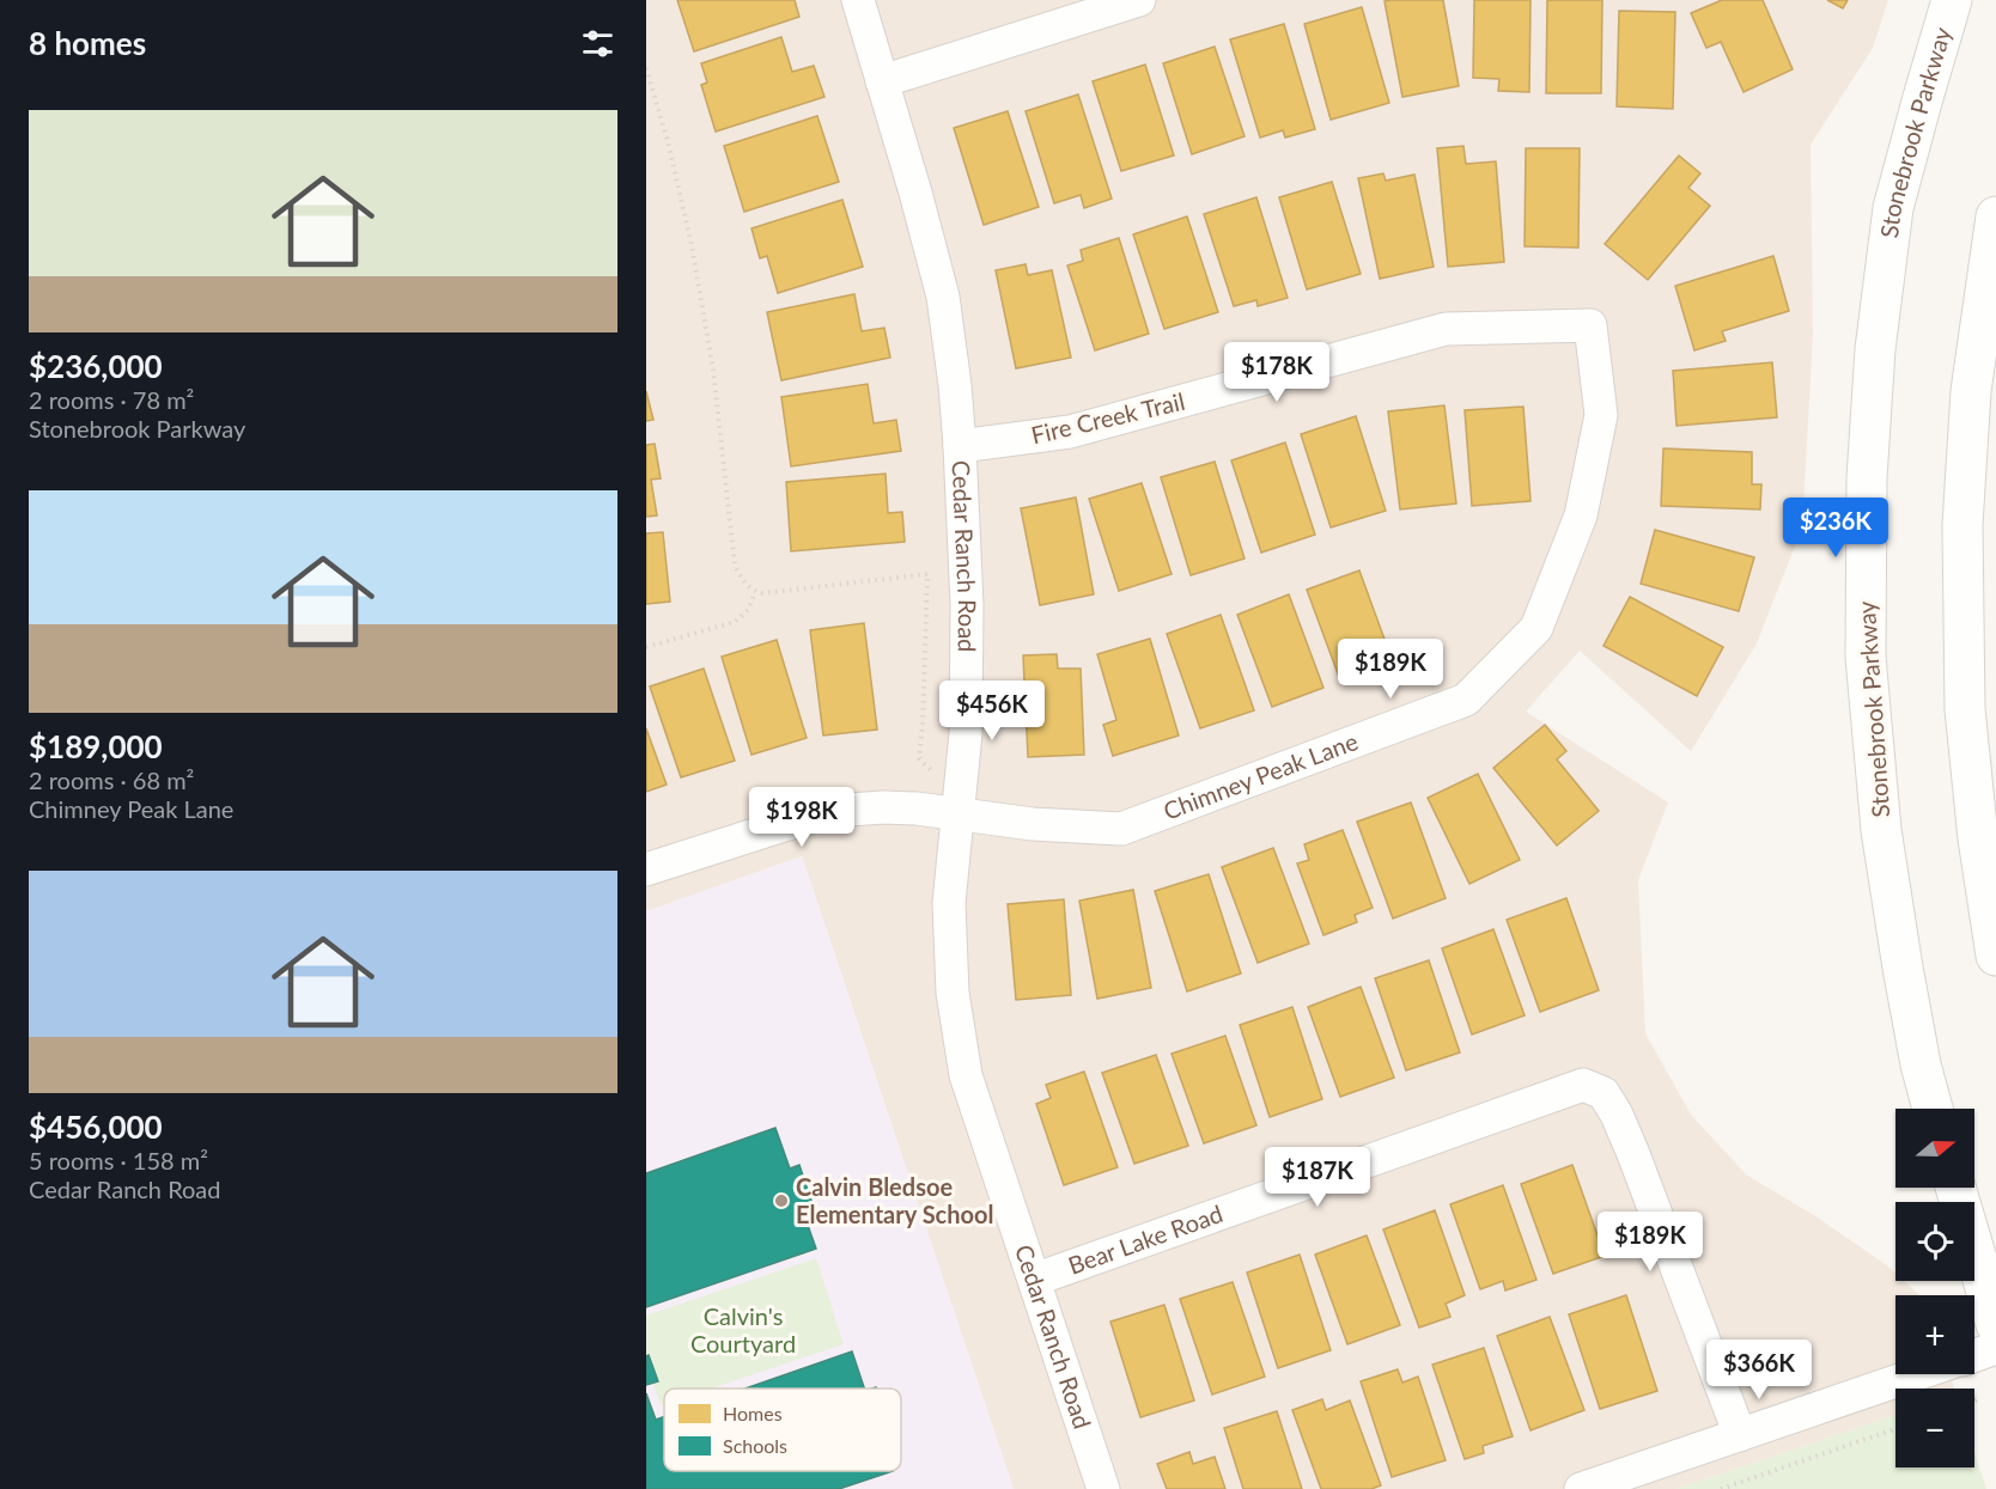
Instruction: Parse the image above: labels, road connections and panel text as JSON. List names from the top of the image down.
{
  "streets": {
    "main road": ["Stonebrook Parkway"],
    "street": [
      "Fire Creek Trail",
      "Cedar Ranch Road",
      "Chimney Peak Lane",
      "Bear Lake Road"
    ]
  },
  "crossings": [
    ["Fire Creek Trail", "Cedar Ranch Road"],
    ["Fire Creek Trail", "Chimney Peak Lane"],
    ["Cedar Ranch Road", "Chimney Peak Lane"],
    ["Cedar Ranch Road", "Bear Lake Road"]
  ],
  "parks": ["Calvin's Courtyard"],
  "places": ["Calvin Bledsoe Elementary School"],
  "legend": ["Homes", "Schools"],
  "north": "right",
  "page": {
    "heading": "8 homes",
    "list": [
      {
        "name": "$236,000",
        "note": "2 rooms · 78 m² · Stonebrook Parkway"
      },
      {
        "name": "$189,000",
        "note": "2 rooms · 68 m² · Chimney Peak Lane"
      },
      {
        "name": "$456,000",
        "note": "5 rooms · 158 m² · Cedar Ranch Road"
      }
    ],
    "price": [
      "$178K",
      "$236K",
      "$189K",
      "$456K",
      "$198K",
      "$187K",
      "$189K",
      "$366K"
    ],
    "map_buttons": ["+", "−"]
  }
}
